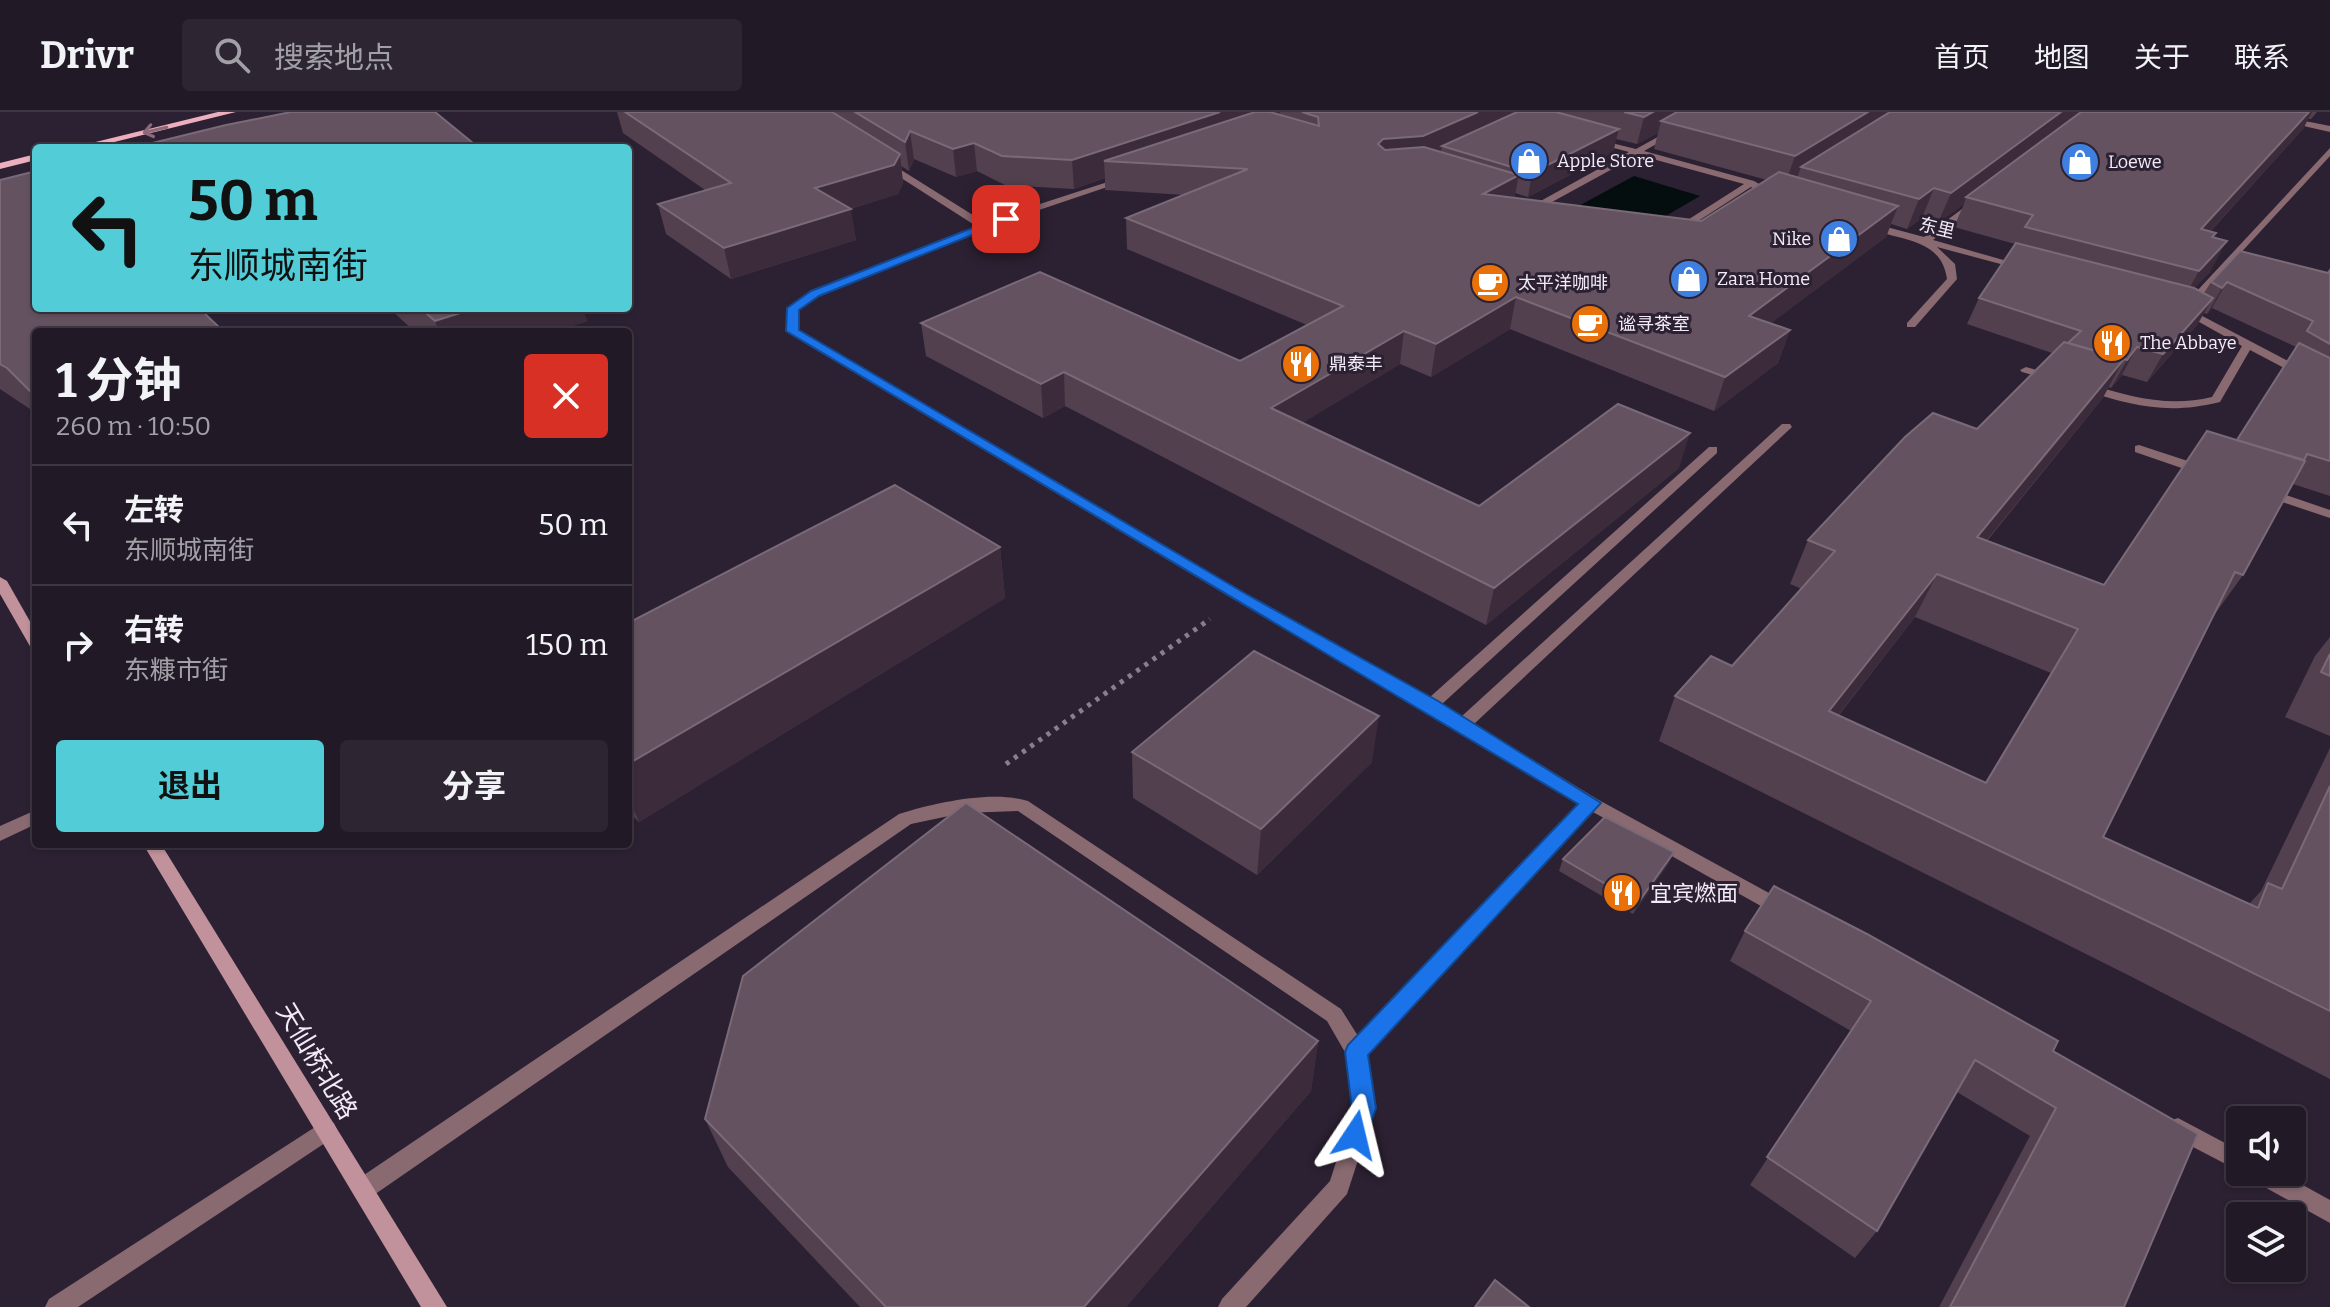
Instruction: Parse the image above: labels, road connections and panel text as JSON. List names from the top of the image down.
{
  "streets": {
    "street": ["东里", "天仙桥北路"]
  },
  "places": {
    "shop": [
      "Apple Store",
      "Loewe",
      "Nike",
      "Zara Home"
    ],
    "cafe": ["太平洋咖啡", "谧寻茶室"],
    "restaurant": ["The Abbaye", "鼎泰丰", "宜宾燃面"]
  },
  "page": {
    "header": "Drivr",
    "search": "搜索地点",
    "nav": [
      "首页",
      "地图",
      "关于",
      "联系"
    ],
    "turn": ["50 m", "东顺城南街"],
    "heading": ["1 分钟", "260 m · 10:50"],
    "list": [
      {
        "name": "左转",
        "note": "东顺城南街",
        "value": "50 m"
      },
      {
        "name": "右转",
        "note": "东糠市街",
        "value": "150 m"
      }
    ],
    "buttons": ["退出", "分享"]
  }
}
